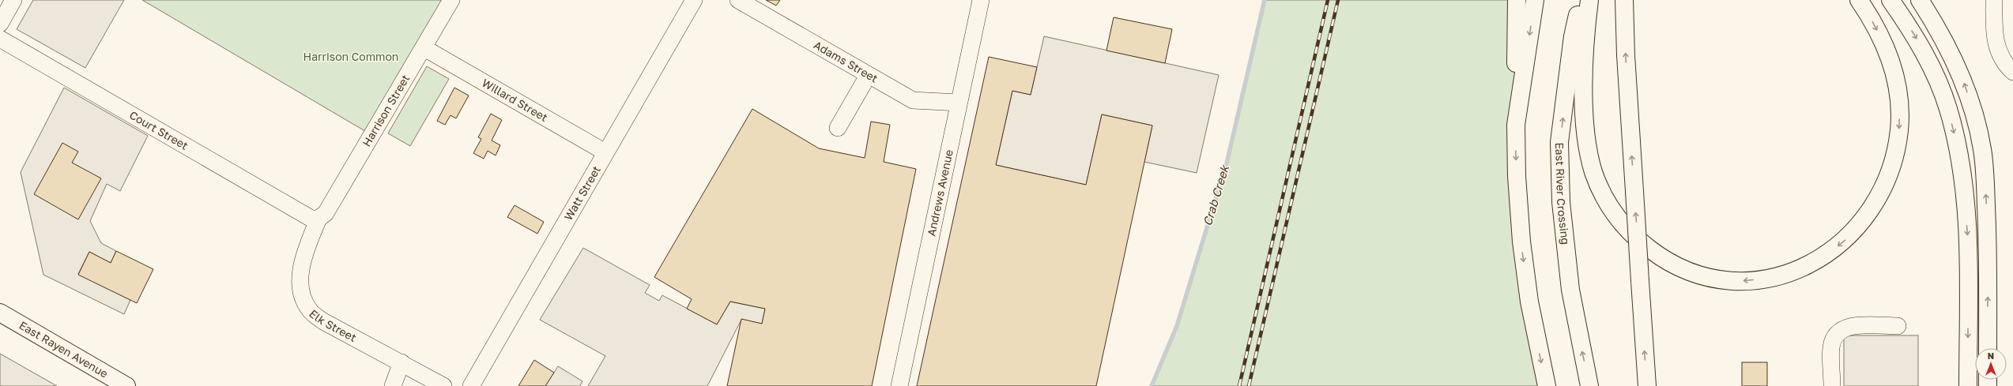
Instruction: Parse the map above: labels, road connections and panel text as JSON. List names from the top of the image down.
{
  "streets": {
    "main road": ["East River Crossing", "East Rayen Avenue"],
    "street": [
      "Adams Street",
      "Willard Street",
      "Harrison Street",
      "Court Street",
      "Watt Street",
      "Andrews Avenue",
      "Elk Street"
    ]
  },
  "crossings": [
    ["Adams Street", "Andrews Avenue"],
    ["Willard Street", "Harrison Street"],
    ["Willard Street", "Watt Street"],
    ["Harrison Street", "Court Street"],
    ["Harrison Street", "Elk Street"],
    ["Court Street", "Elk Street"]
  ],
  "water": ["Crab Creek"],
  "parks": ["Harrison Common"],
  "north": "top"
}
